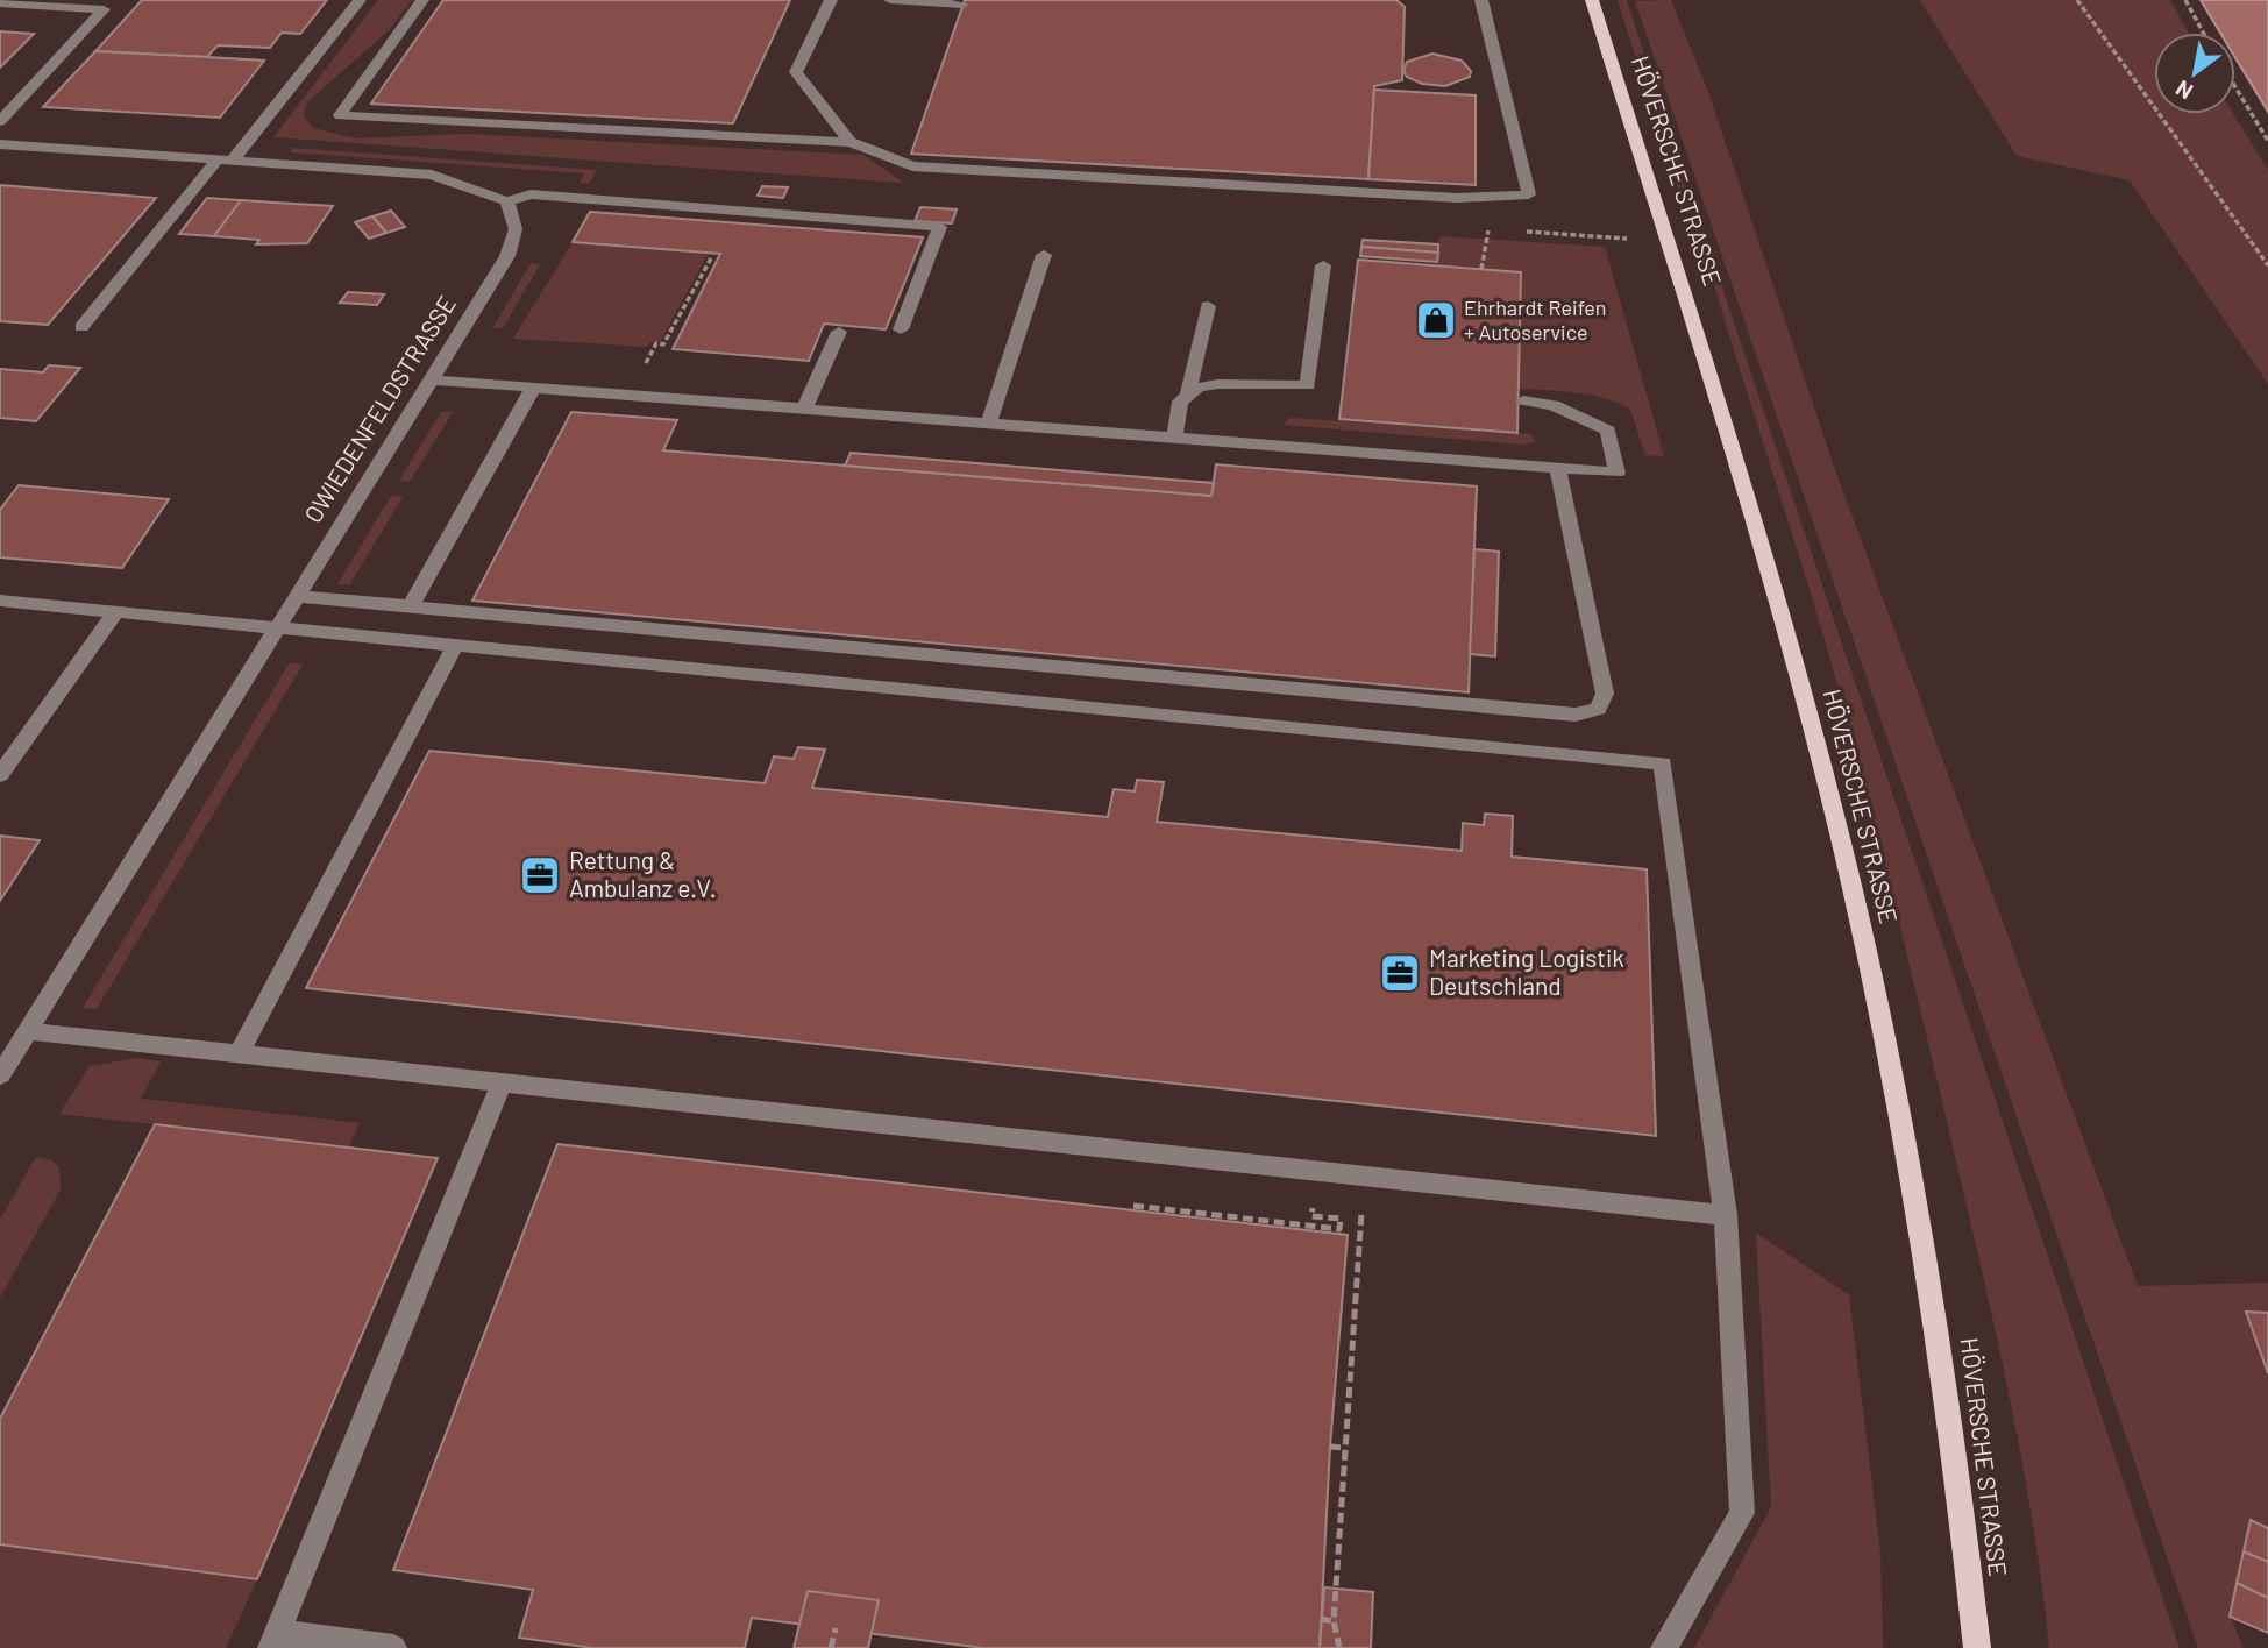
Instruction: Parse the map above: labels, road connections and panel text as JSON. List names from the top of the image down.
{
  "streets": {
    "main road": ["HÖVERSCHE STRASSE"],
    "street": ["OWIEDENFELDSTRASSE"]
  },
  "places": {
    "shop": ["Ehrhardt Reifen + Autoservice"],
    "office": ["Rettung & Ambulanz e.V.", "Marketing Logistik Deutschland"]
  },
  "north": "bottom left"
}
